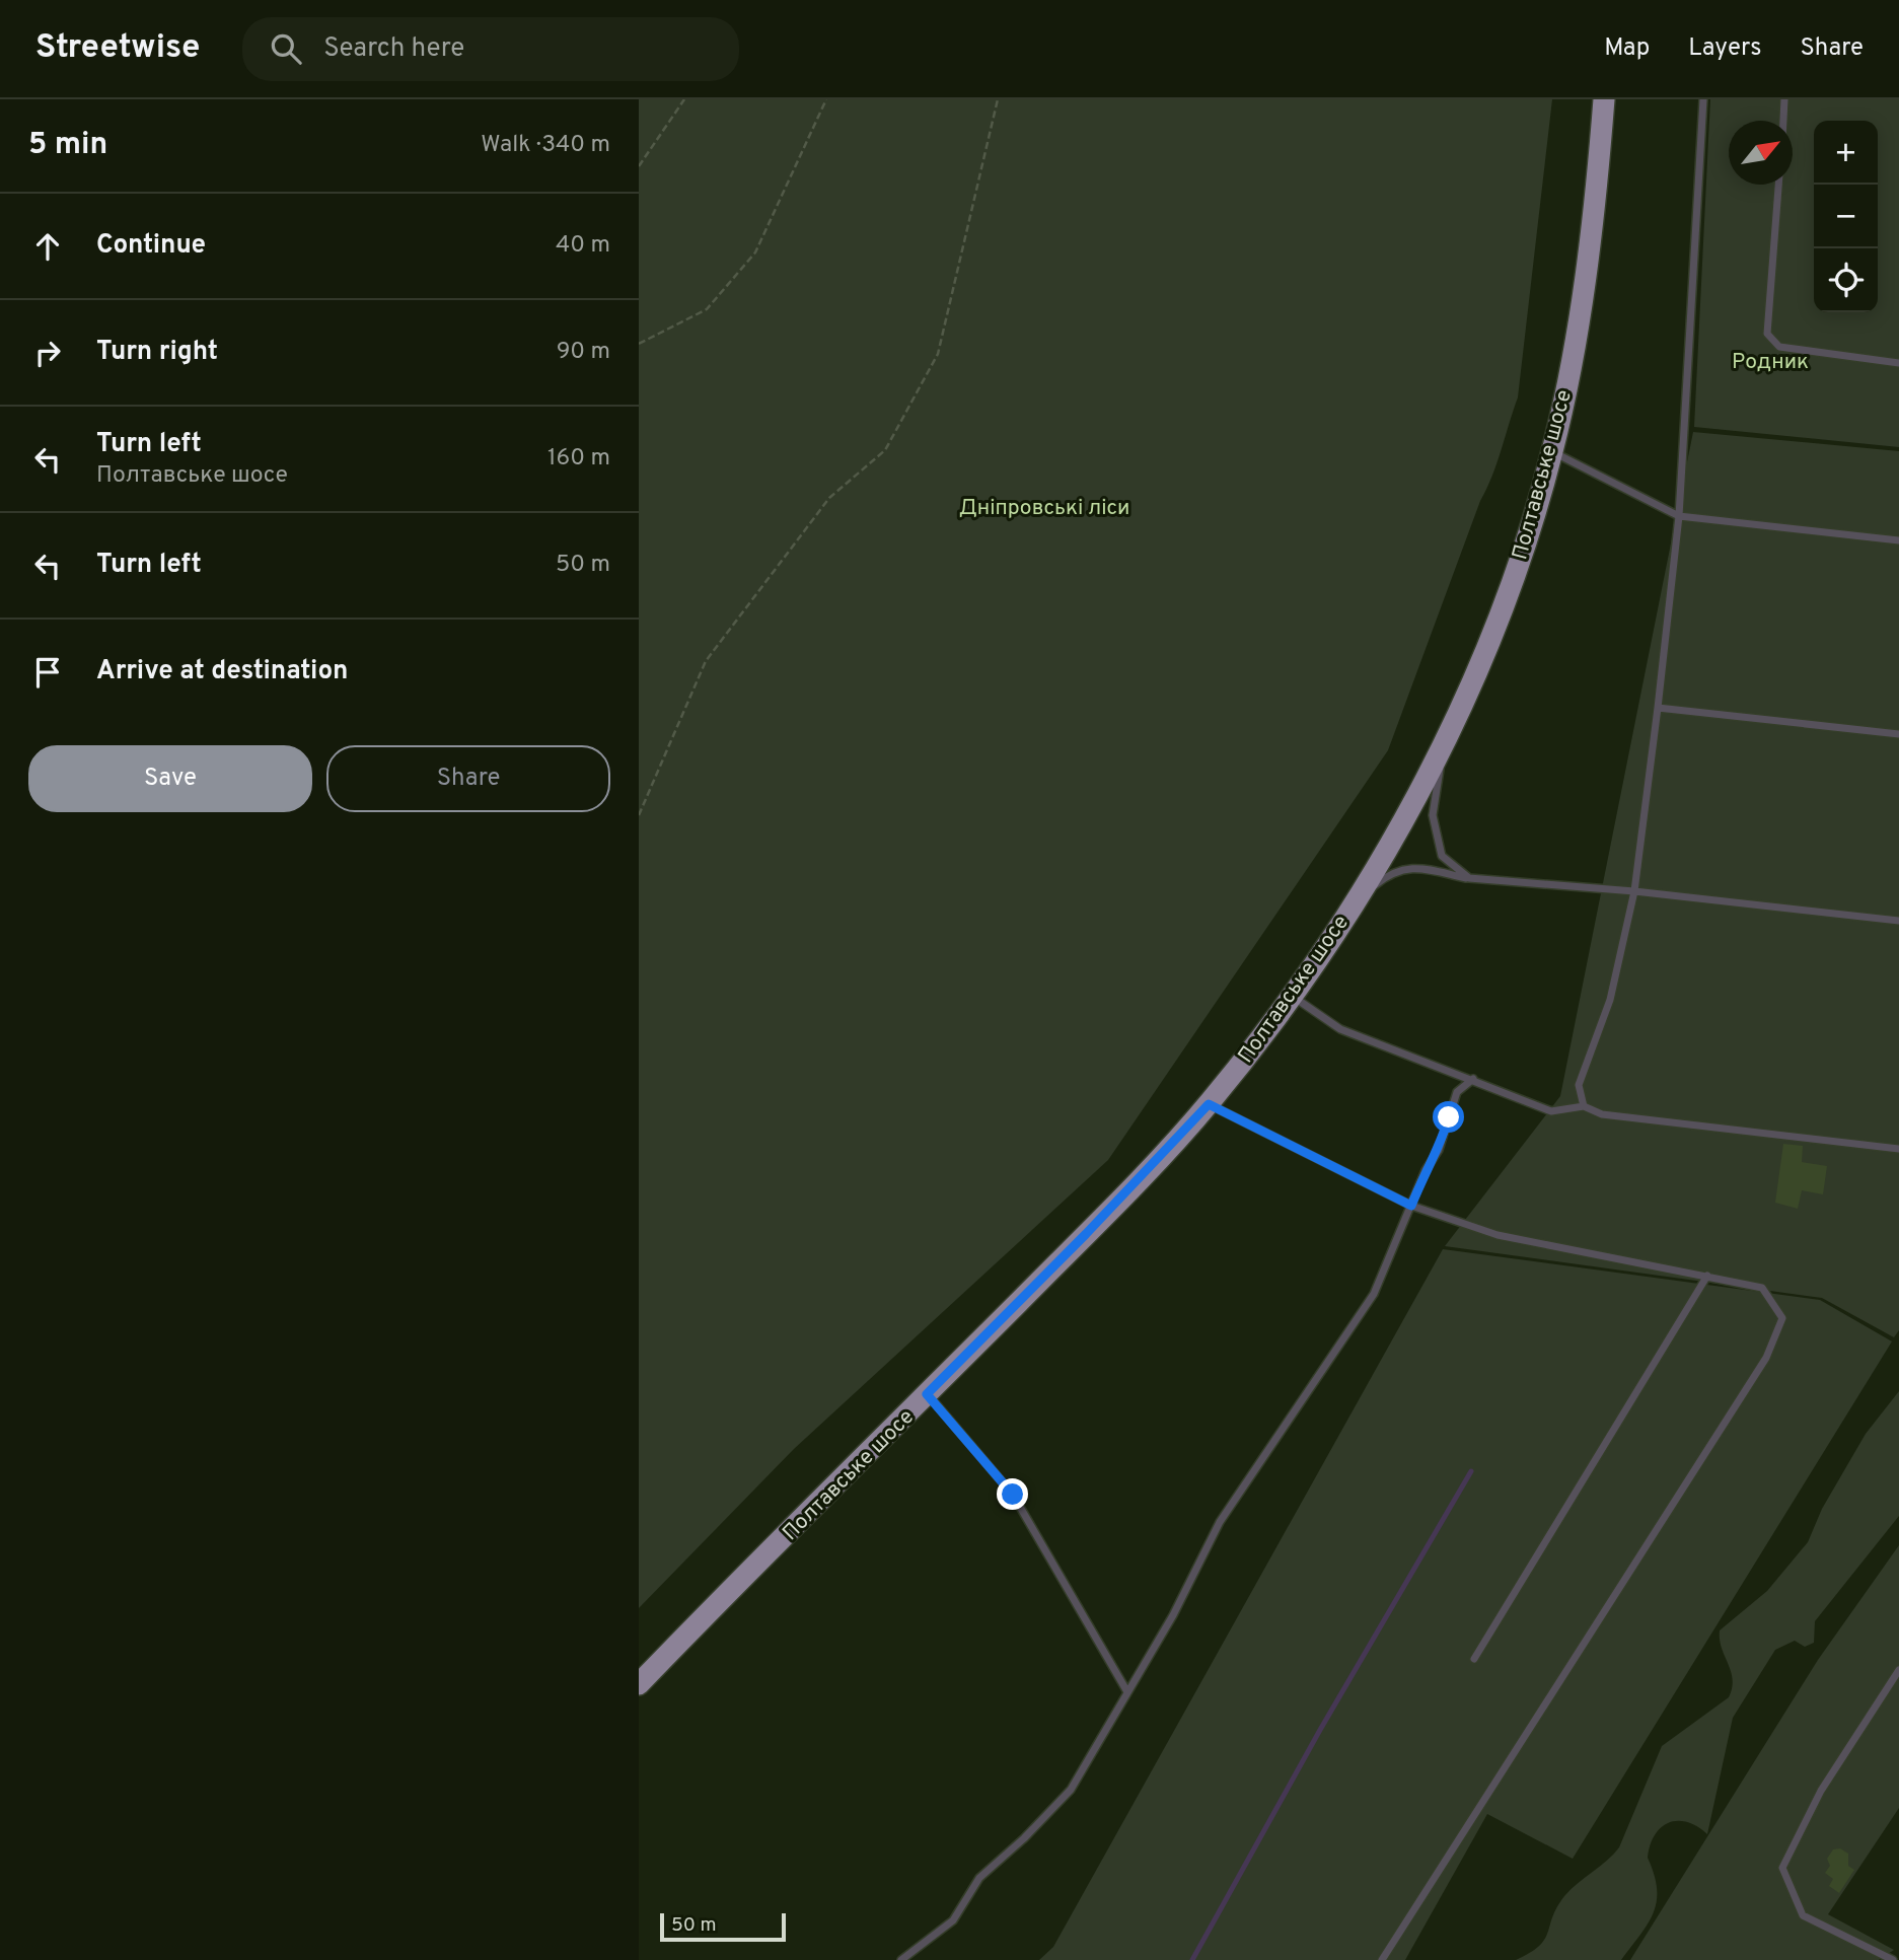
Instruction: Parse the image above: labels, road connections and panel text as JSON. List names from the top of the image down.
{
  "streets": {
    "main road": ["Полтавське шосе"]
  },
  "parks": ["Родник", "Дніпровські ліси"],
  "scale_bar": "50 m",
  "north": "top right",
  "page": {
    "header": "Streetwise",
    "search": "Search here",
    "nav": ["Map", "Layers", "Share"],
    "heading": ["5 min", "Walk · 340 m"],
    "map_buttons": ["+", "−"],
    "list": [
      ["Continue", "40 m"],
      ["Turn right", "90 m"],
      ["Turn left", "Полтавське шосе", "160 m"],
      ["Turn left", "50 m"],
      "Arrive at destination"
    ],
    "buttons": ["Save", "Share"],
    "scale": "50 m"
  }
}
